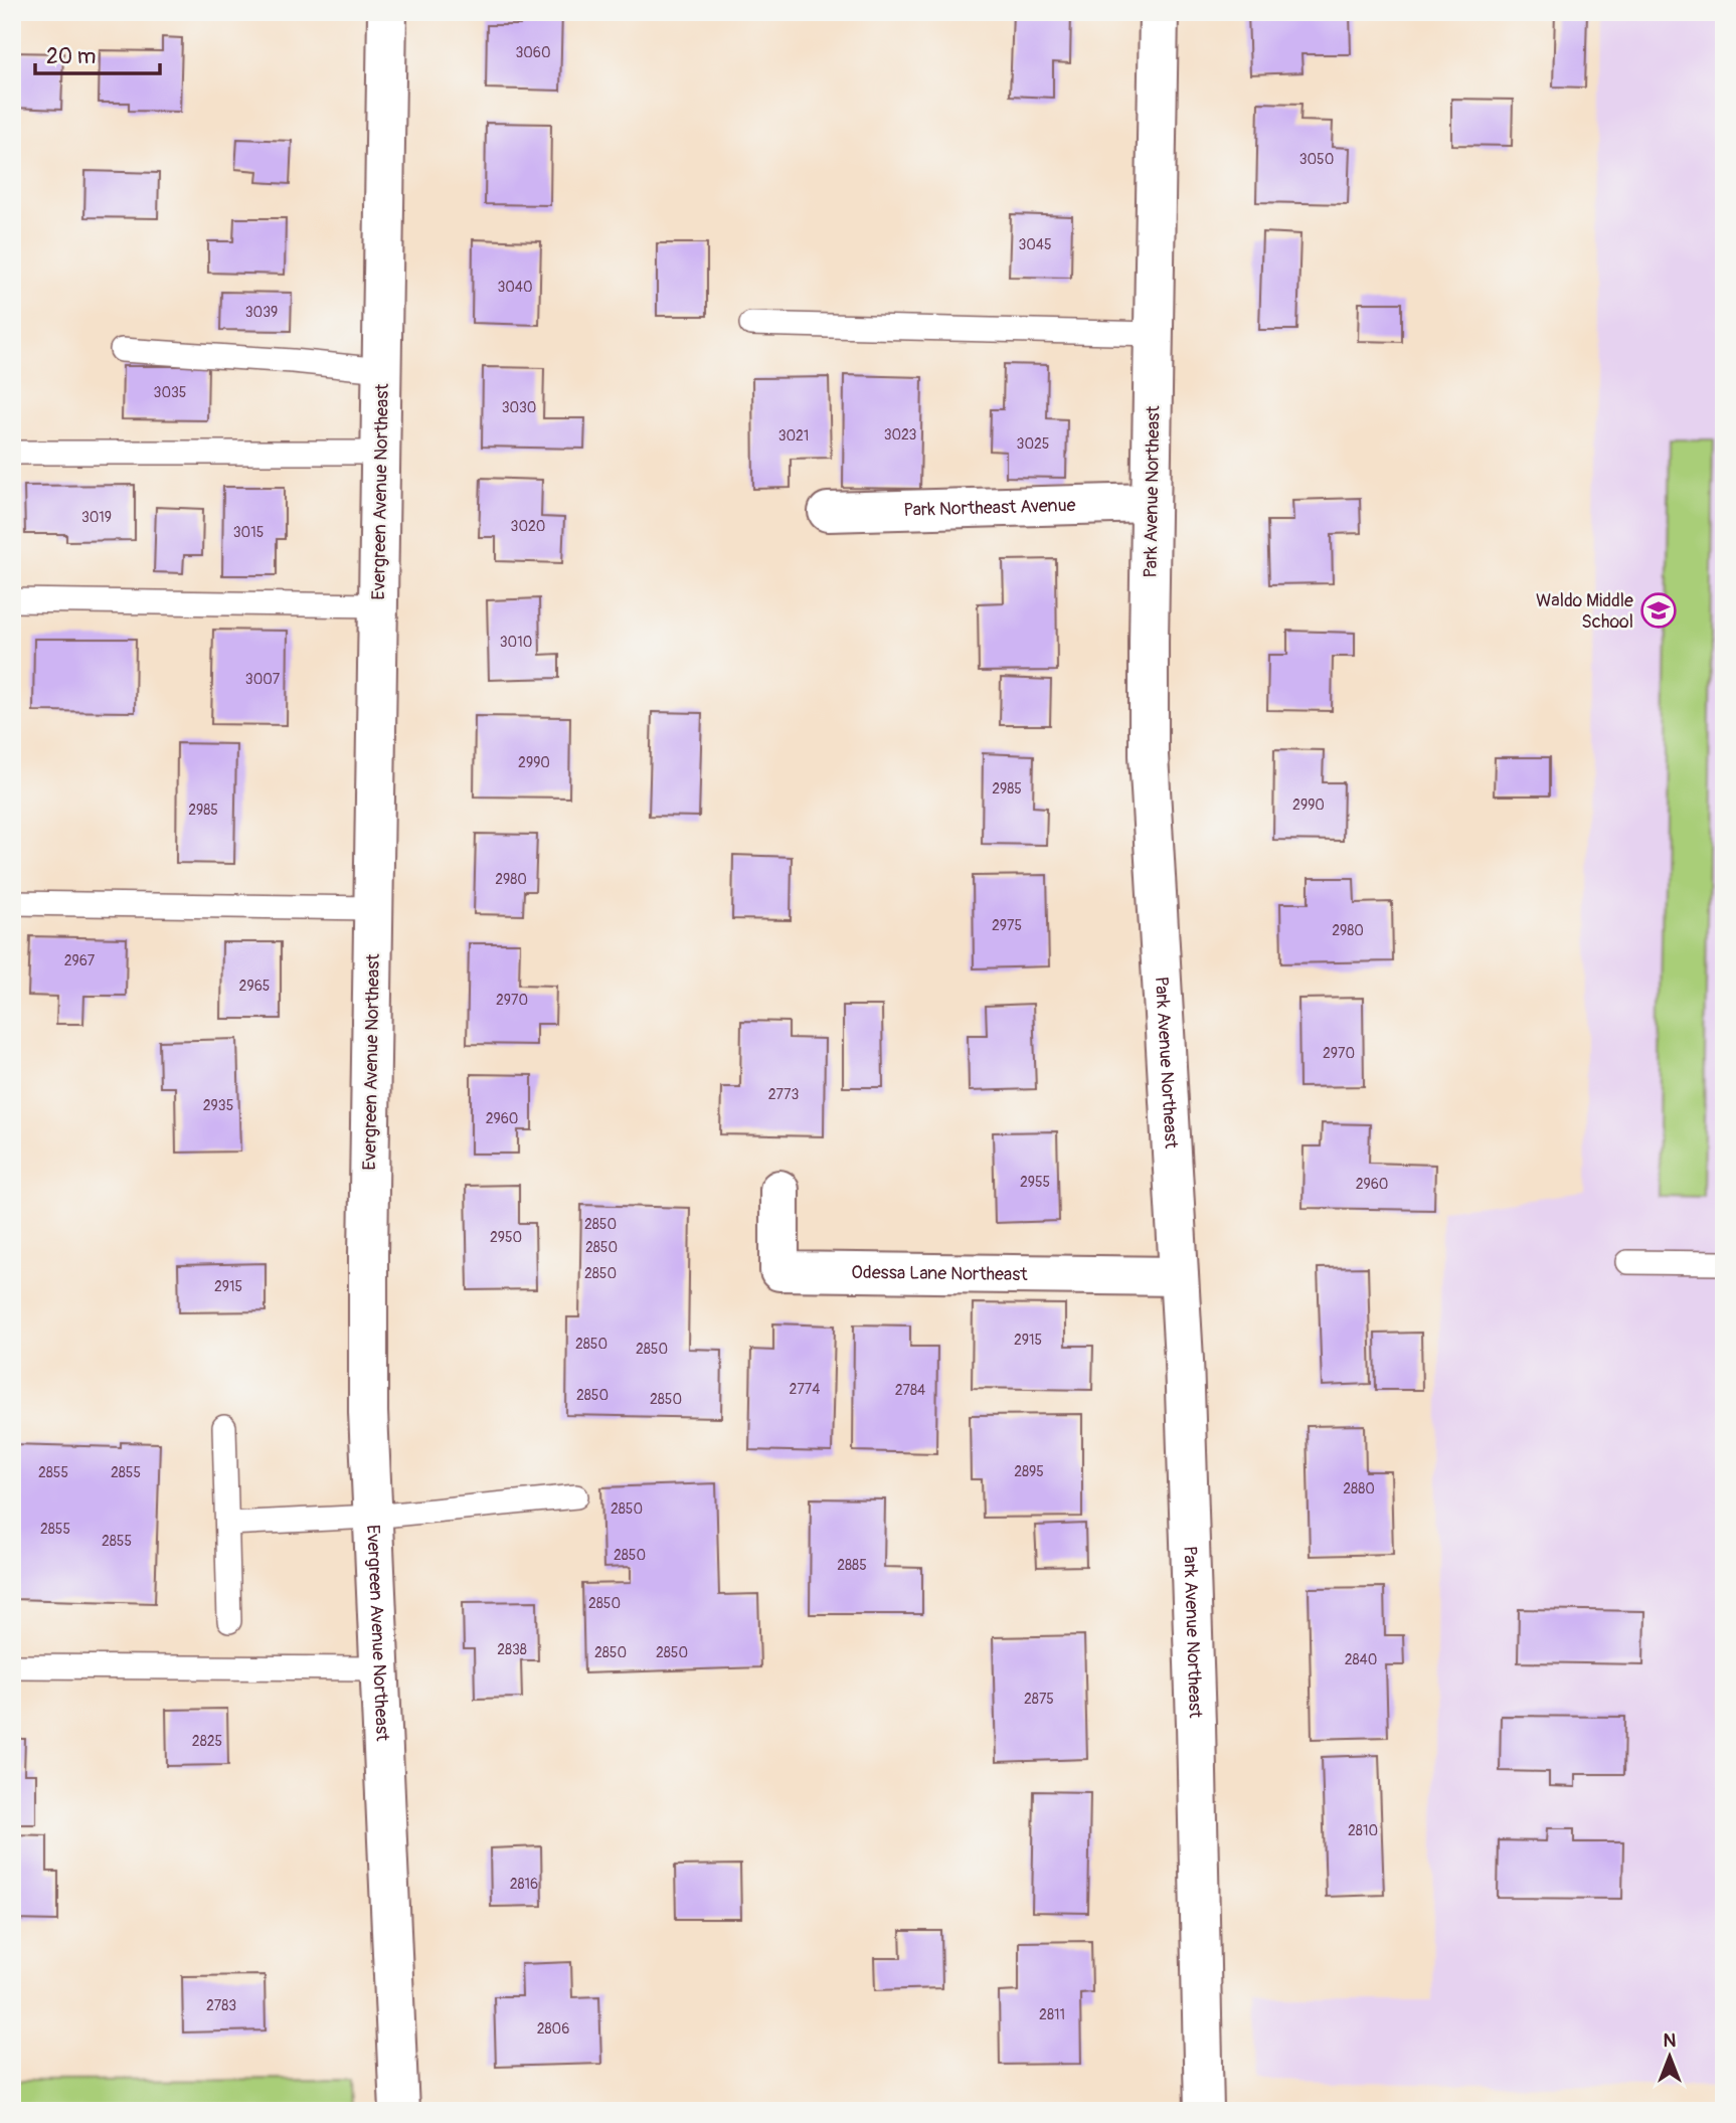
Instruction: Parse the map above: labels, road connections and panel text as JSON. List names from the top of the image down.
{
  "streets": {
    "street": [
      "Evergreen Avenue Northeast",
      "Park Avenue Northeast",
      "Park Northeast Avenue",
      "Odessa Lane Northeast"
    ]
  },
  "crossings": [
    ["Park Avenue Northeast", "Park Northeast Avenue"],
    ["Park Avenue Northeast", "Odessa Lane Northeast"]
  ],
  "places": {
    "school or university": ["Waldo Middle School"]
  },
  "house_numbers": [
    "3060",
    "3050",
    "3045",
    "3040",
    "3039",
    "3035",
    "3030",
    "3023",
    "3021",
    "3025",
    "3019",
    "3020",
    "3015",
    "3010",
    "3007",
    "2990",
    "2985",
    "2990",
    "2985",
    "2980",
    "2975",
    "2980",
    "2967",
    "2965",
    "2970",
    "2970",
    "2773",
    "2935",
    "2960",
    "2955",
    "2960",
    "2850",
    "2950",
    "2850",
    "2850",
    "2915",
    "2915",
    "2850",
    "2850",
    "2774",
    "2784",
    "2850",
    "2850",
    "2895",
    "2855",
    "2855",
    "2880",
    "2850",
    "2855",
    "2855",
    "2850",
    "2885",
    "2850",
    "2838",
    "2850",
    "2850",
    "2840",
    "2875",
    "2825",
    "2810",
    "2816",
    "2783",
    "2811",
    "2806"
  ],
  "scale_bar": "20 m",
  "north": "top"
}
